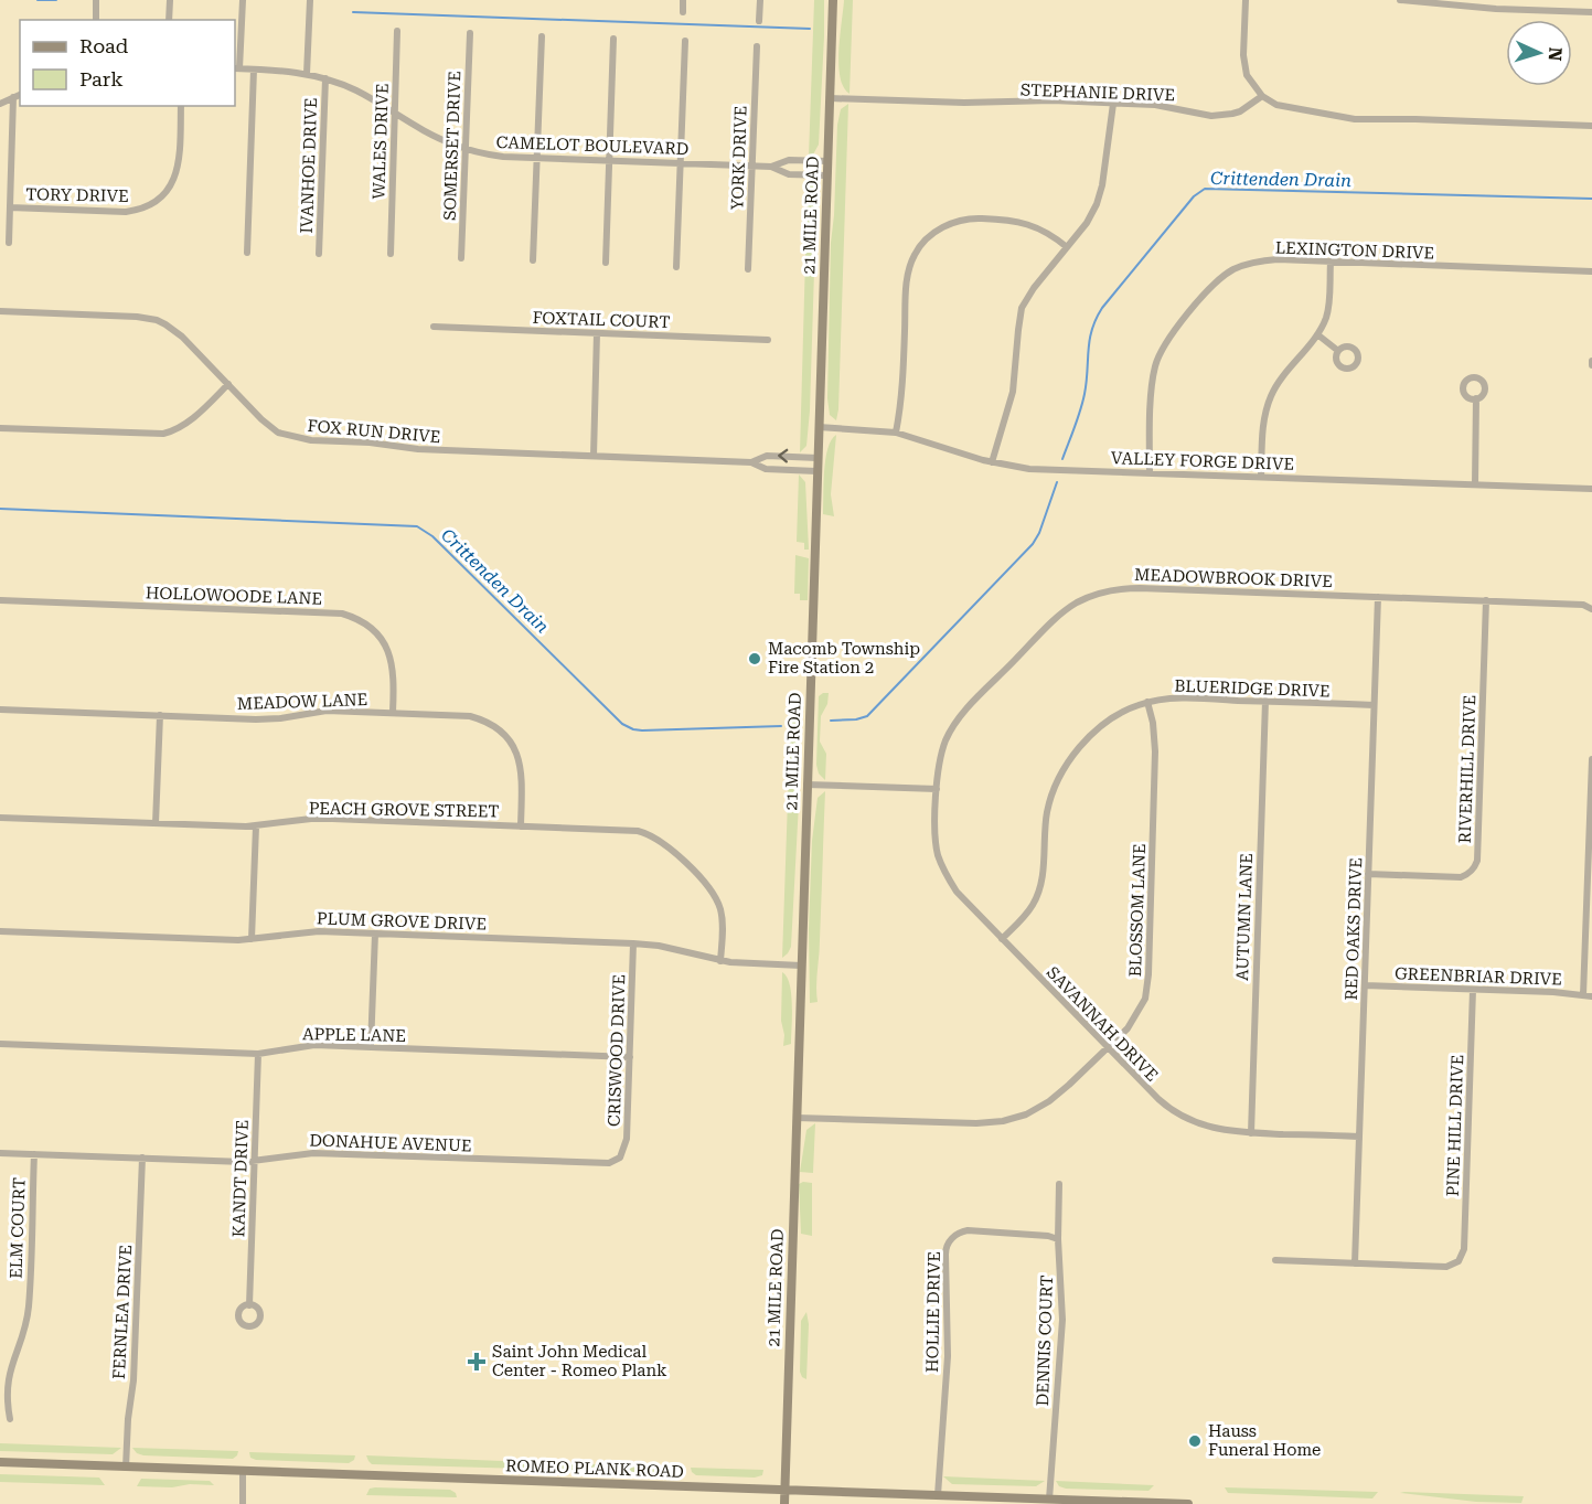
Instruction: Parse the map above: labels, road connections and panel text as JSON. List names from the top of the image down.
{
  "streets": {
    "street": [
      "STEPHANIE DRIVE",
      "WALES DRIVE",
      "SOMERSET DRIVE",
      "CAMELOT BOULEVARD",
      "YORK DRIVE",
      "IVANHOE DRIVE",
      "TORY DRIVE",
      "21 MILE ROAD",
      "LEXINGTON DRIVE",
      "FOXTAIL COURT",
      "FOX RUN DRIVE",
      "VALLEY FORGE DRIVE",
      "MEADOWBROOK DRIVE",
      "HOLLOWOODE LANE",
      "BLUERIDGE DRIVE",
      "MEADOW LANE",
      "RIVERHILL DRIVE",
      "PEACH GROVE STREET",
      "BLOSSOM LANE",
      "AUTUMN LANE",
      "PLUM GROVE DRIVE",
      "RED OAKS DRIVE",
      "GREENBRIAR DRIVE",
      "SAVANNAH DRIVE",
      "APPLE LANE",
      "CRISWOOD DRIVE",
      "PINE HILL DRIVE",
      "DONAHUE AVENUE",
      "KANDT DRIVE",
      "ELM COURT",
      "FERNLEA DRIVE",
      "HOLLIE DRIVE",
      "DENNIS COURT",
      "ROMEO PLANK ROAD"
    ]
  },
  "crossings": [
    ["STEPHANIE DRIVE", "21 MILE ROAD"],
    ["WALES DRIVE", "CAMELOT BOULEVARD"],
    ["SOMERSET DRIVE", "CAMELOT BOULEVARD"],
    ["CAMELOT BOULEVARD", "YORK DRIVE"],
    ["CAMELOT BOULEVARD", "IVANHOE DRIVE"],
    ["CAMELOT BOULEVARD", "21 MILE ROAD"],
    ["21 MILE ROAD", "FOX RUN DRIVE"],
    ["21 MILE ROAD", "VALLEY FORGE DRIVE"],
    ["21 MILE ROAD", "BLOSSOM LANE"],
    ["21 MILE ROAD", "PLUM GROVE DRIVE"],
    ["21 MILE ROAD", "ROMEO PLANK ROAD"],
    ["LEXINGTON DRIVE", "VALLEY FORGE DRIVE"],
    ["MEADOWBROOK DRIVE", "RIVERHILL DRIVE"],
    ["MEADOWBROOK DRIVE", "RED OAKS DRIVE"],
    ["MEADOWBROOK DRIVE", "SAVANNAH DRIVE"],
    ["HOLLOWOODE LANE", "MEADOW LANE"],
    ["BLUERIDGE DRIVE", "BLOSSOM LANE"],
    ["BLUERIDGE DRIVE", "AUTUMN LANE"],
    ["BLUERIDGE DRIVE", "RED OAKS DRIVE"],
    ["BLUERIDGE DRIVE", "SAVANNAH DRIVE"],
    ["MEADOW LANE", "PEACH GROVE STREET"],
    ["RIVERHILL DRIVE", "RED OAKS DRIVE"],
    ["PEACH GROVE STREET", "PLUM GROVE DRIVE"],
    ["BLOSSOM LANE", "SAVANNAH DRIVE"],
    ["AUTUMN LANE", "SAVANNAH DRIVE"],
    ["PLUM GROVE DRIVE", "CRISWOOD DRIVE"],
    ["RED OAKS DRIVE", "GREENBRIAR DRIVE"],
    ["RED OAKS DRIVE", "SAVANNAH DRIVE"],
    ["RED OAKS DRIVE", "PINE HILL DRIVE"],
    ["GREENBRIAR DRIVE", "PINE HILL DRIVE"],
    ["APPLE LANE", "CRISWOOD DRIVE"],
    ["APPLE LANE", "KANDT DRIVE"],
    ["CRISWOOD DRIVE", "DONAHUE AVENUE"],
    ["DONAHUE AVENUE", "KANDT DRIVE"],
    ["DONAHUE AVENUE", "ELM COURT"],
    ["DONAHUE AVENUE", "FERNLEA DRIVE"],
    ["FERNLEA DRIVE", "ROMEO PLANK ROAD"],
    ["HOLLIE DRIVE", "DENNIS COURT"],
    ["HOLLIE DRIVE", "ROMEO PLANK ROAD"],
    ["DENNIS COURT", "ROMEO PLANK ROAD"]
  ],
  "water": ["Crittenden Drain"],
  "places": {
    "other": ["Macomb Township Fire Station 2", "Hauss Funeral Home"],
    "health": ["Saint John Medical Center - Romeo Plank"]
  },
  "legend": ["Road", "Park"],
  "north": "right"
}
